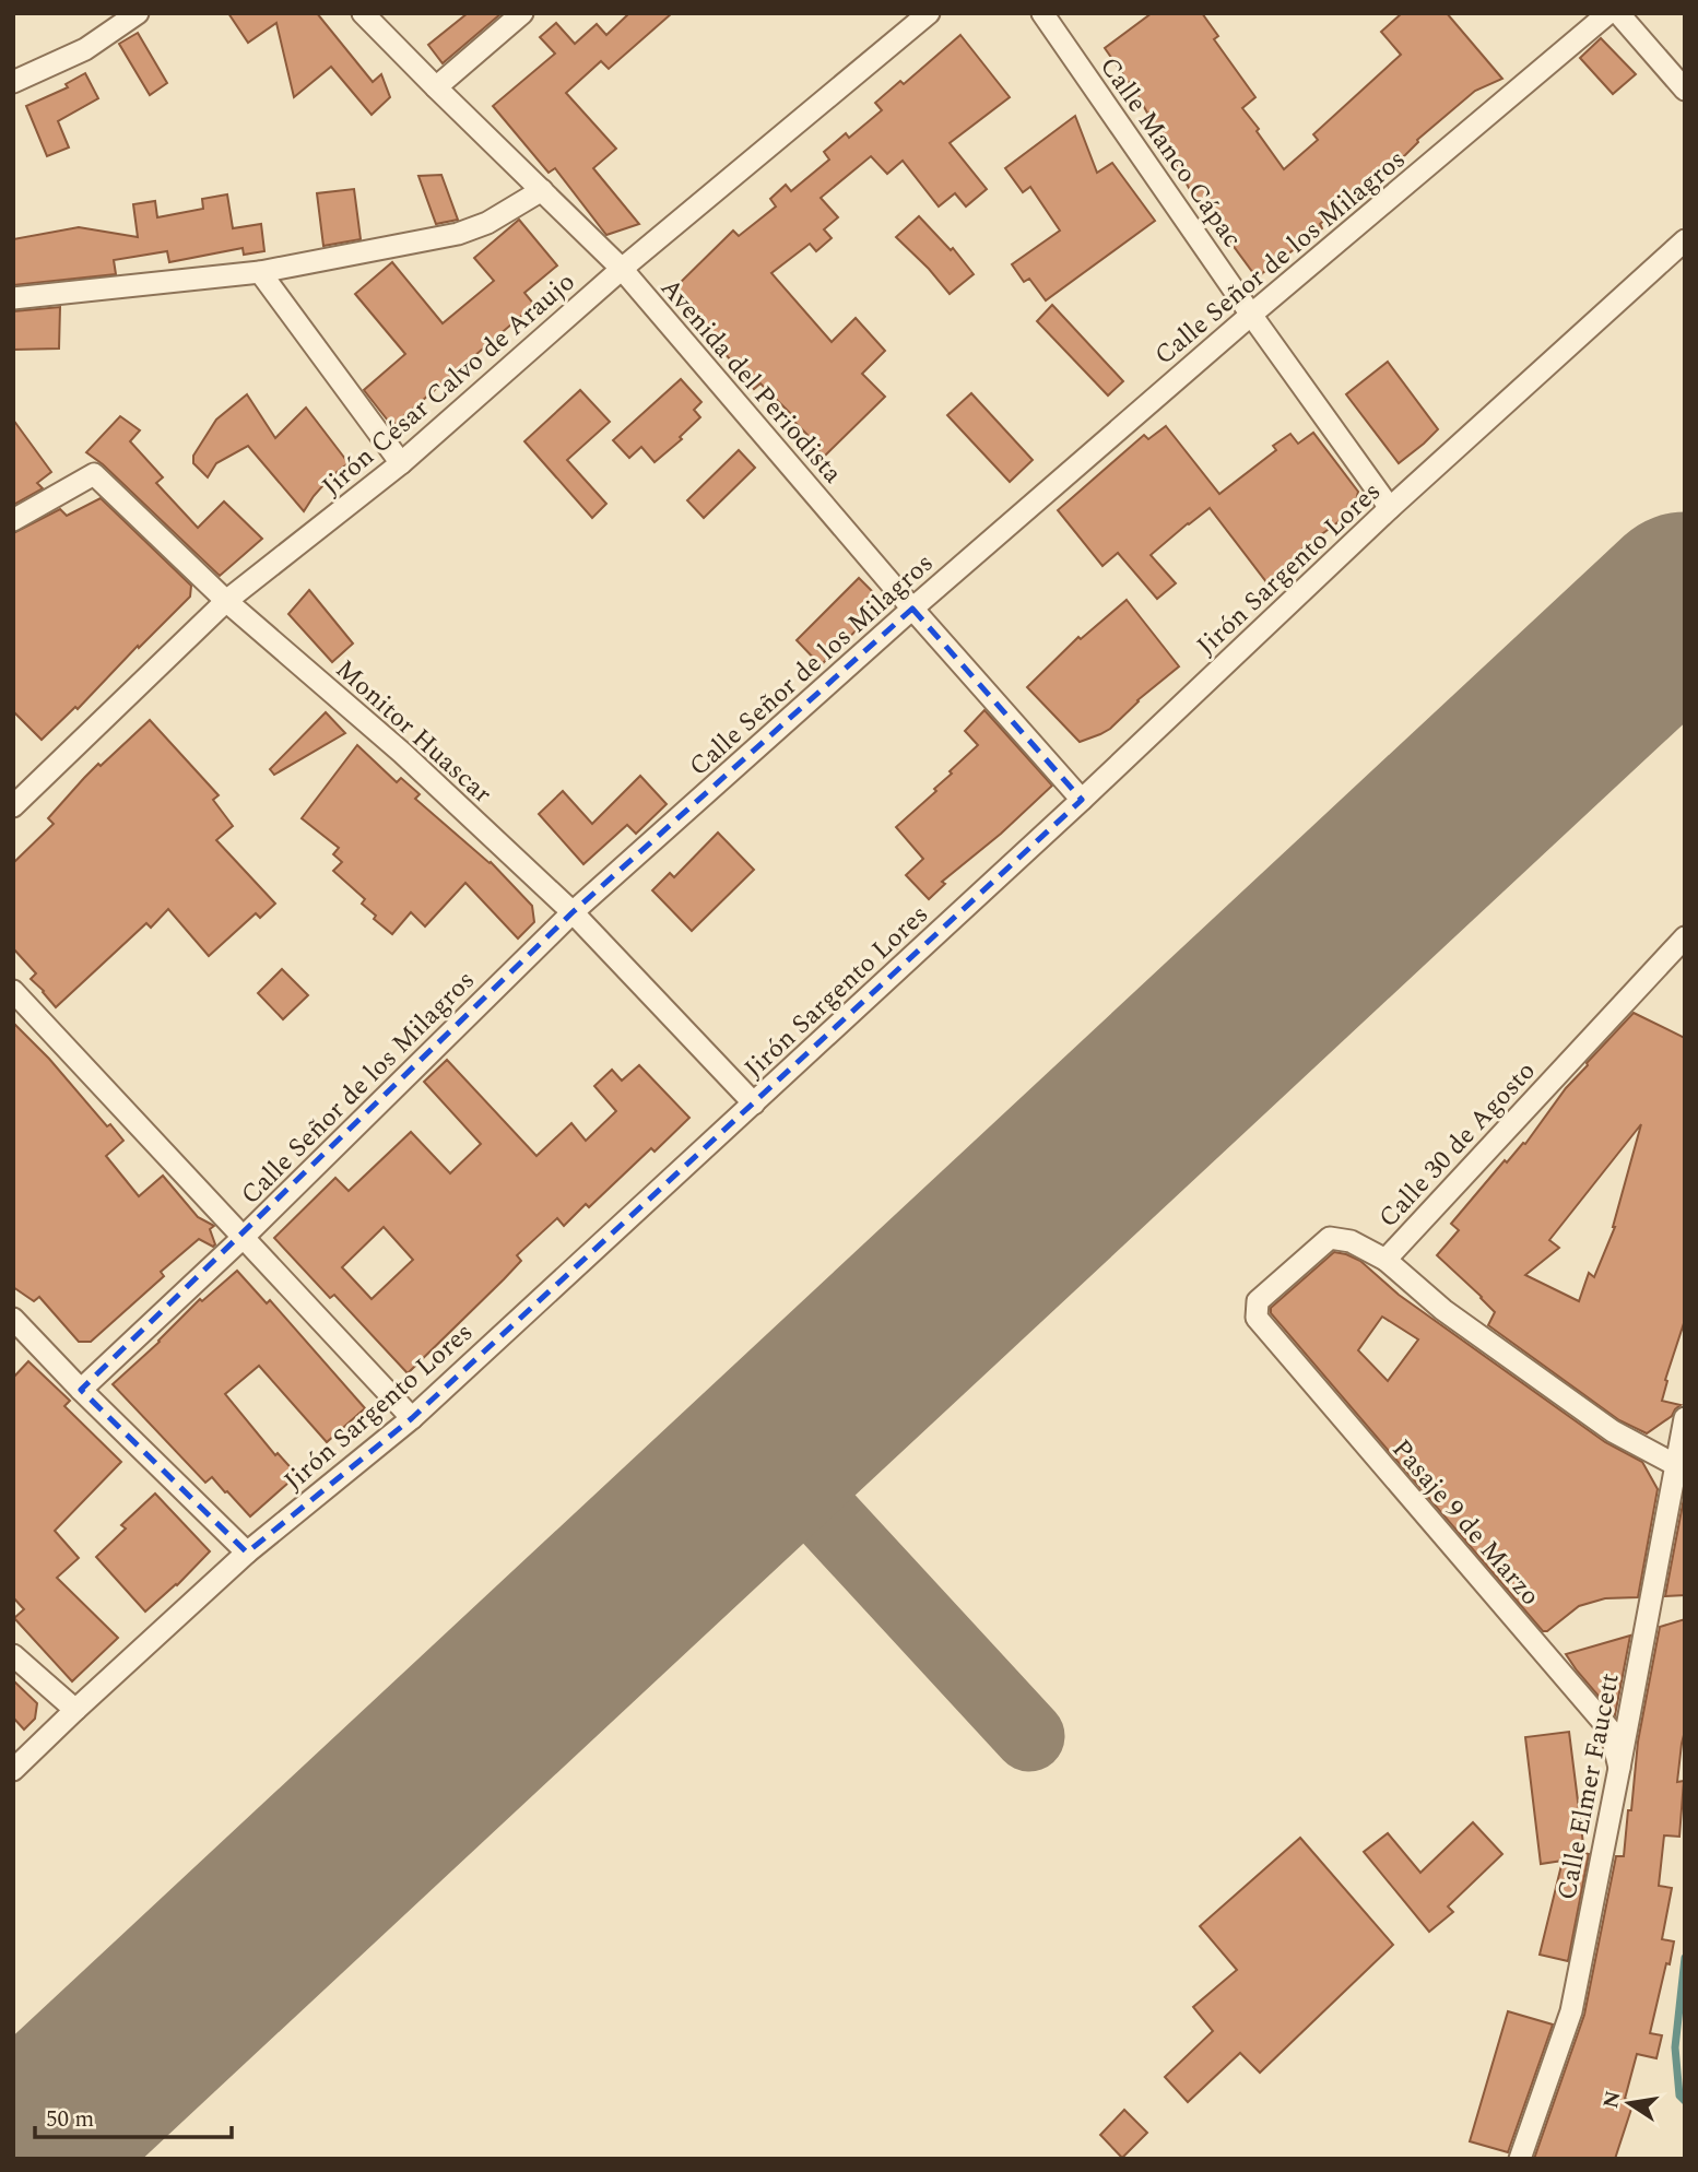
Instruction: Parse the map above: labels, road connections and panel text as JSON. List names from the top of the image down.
{
  "streets": {
    "street": [
      "Calle Manco Cápac",
      "Calle Señor de los Milagros",
      "Avenida del Periodista",
      "Jirón César Calvo de Araujo",
      "Jirón Sargento Lores",
      "Monitor Huascar",
      "Calle 30 de Agosto",
      "Pasaje 9 de Marzo",
      "Calle Elmer Faucett"
    ]
  },
  "crossings": [
    ["Calle Manco Cápac", "Calle Señor de los Milagros"],
    ["Calle Manco Cápac", "Jirón Sargento Lores"],
    ["Calle Señor de los Milagros", "Avenida del Periodista"],
    ["Calle Señor de los Milagros", "Monitor Huascar"],
    ["Avenida del Periodista", "Jirón César Calvo de Araujo"],
    ["Avenida del Periodista", "Jirón Sargento Lores"],
    ["Jirón César Calvo de Araujo", "Monitor Huascar"],
    ["Jirón Sargento Lores", "Monitor Huascar"],
    ["Calle 30 de Agosto", "Pasaje 9 de Marzo"],
    ["Pasaje 9 de Marzo", "Calle Elmer Faucett"]
  ],
  "scale_bar": "50 m",
  "north": "left"
}
